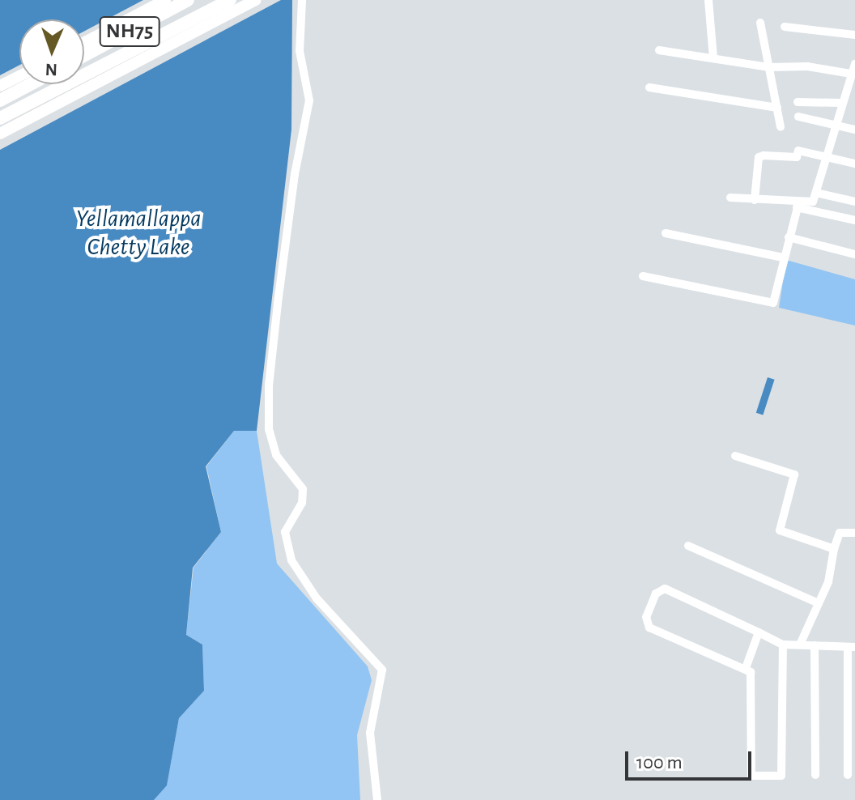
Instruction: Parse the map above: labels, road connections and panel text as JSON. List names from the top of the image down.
{
  "streets": {
    "highway": ["NH75"]
  },
  "water": ["Yellamallappa Chetty Lake"],
  "scale_bar": "100 m",
  "north": "bottom"
}
